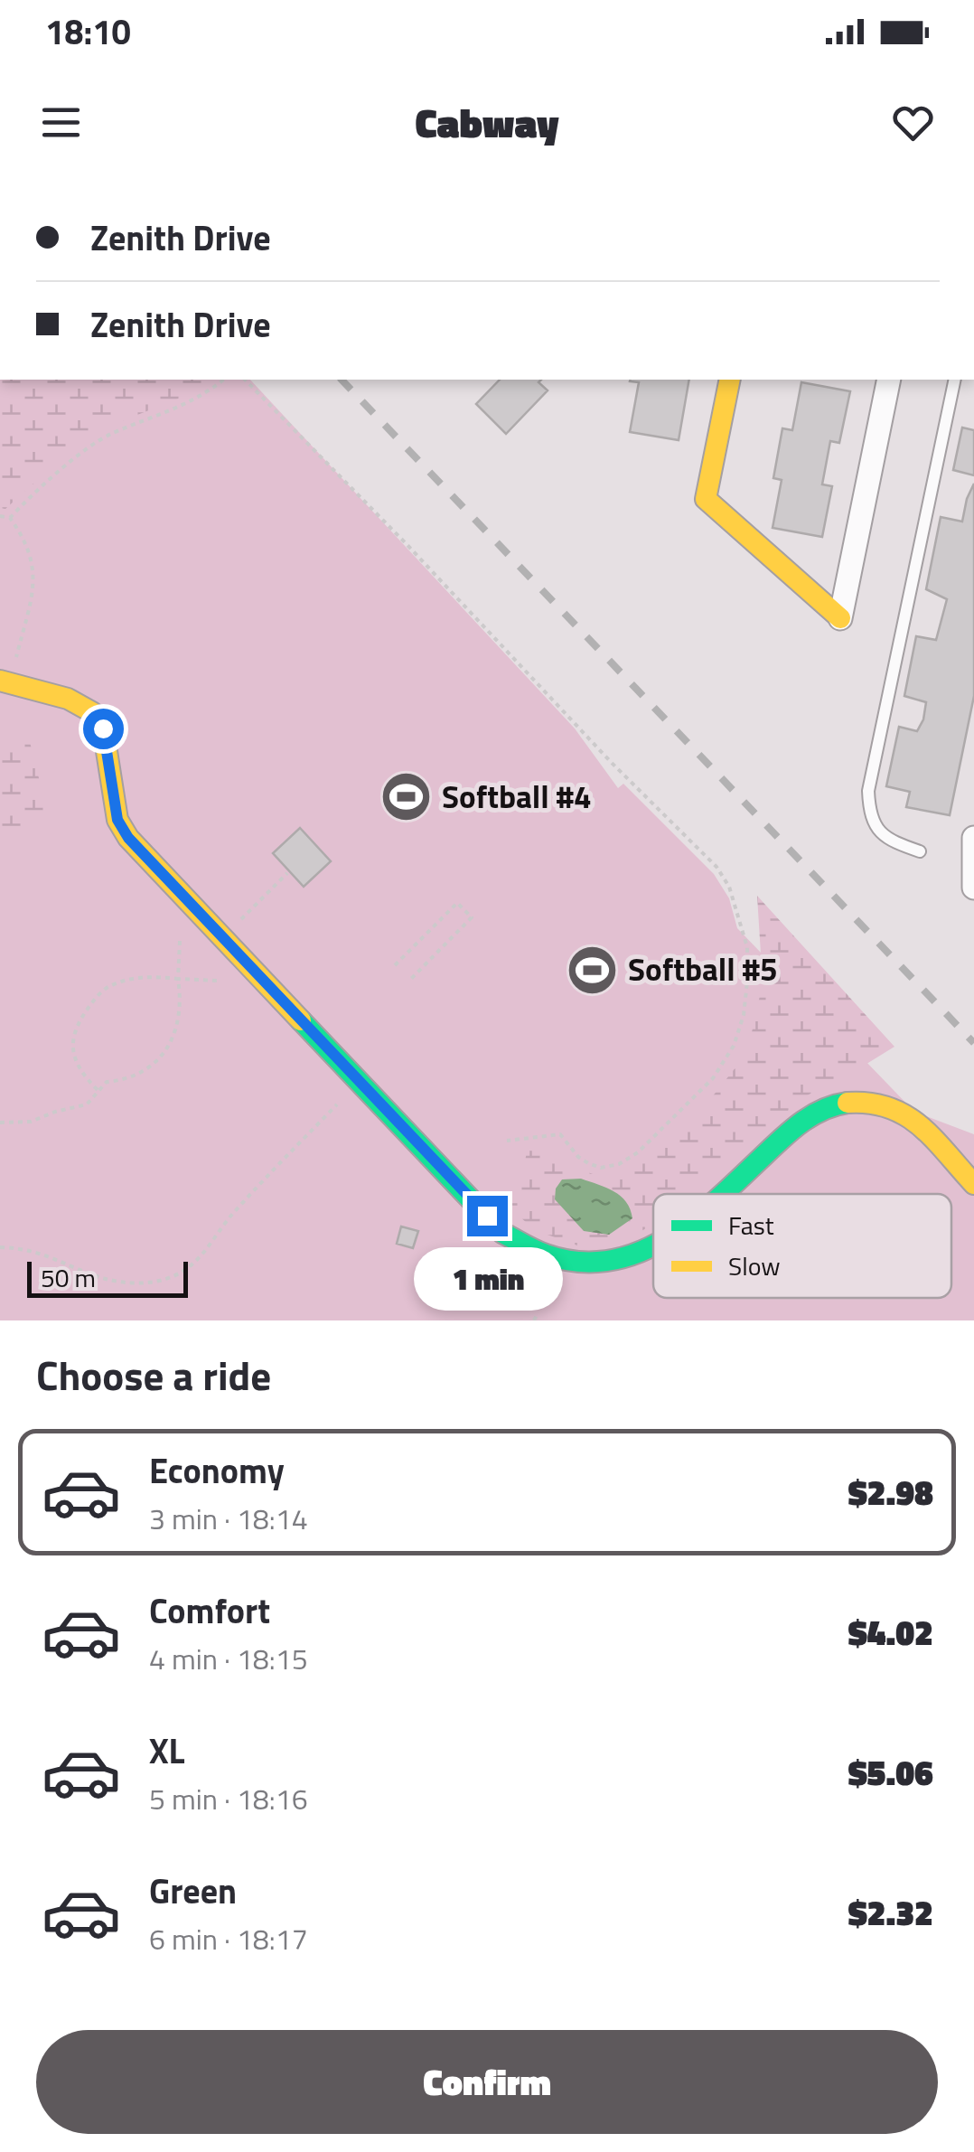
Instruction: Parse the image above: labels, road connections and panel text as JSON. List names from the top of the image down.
{
  "places": {
    "sports": ["Softball #4", "Softball #5"]
  },
  "legend": ["Fast", "Slow"],
  "scale_bar": "50 m",
  "page": {
    "status": "18:10",
    "header": "Cabway",
    "banner": ["Zenith Drive", "Zenith Drive"],
    "bubble": "1 min",
    "scale": "50 m",
    "heading": "Choose a ride",
    "list": [
      {
        "name": "Economy",
        "note": "3 min · 18:14",
        "value": "$2.98"
      },
      {
        "name": "Comfort",
        "note": "4 min · 18:15",
        "value": "$4.02"
      },
      {
        "name": "XL",
        "note": "5 min · 18:16",
        "value": "$5.06"
      },
      {
        "name": "Green",
        "note": "6 min · 18:17",
        "value": "$2.32"
      }
    ],
    "buttons": "Confirm"
  }
}
